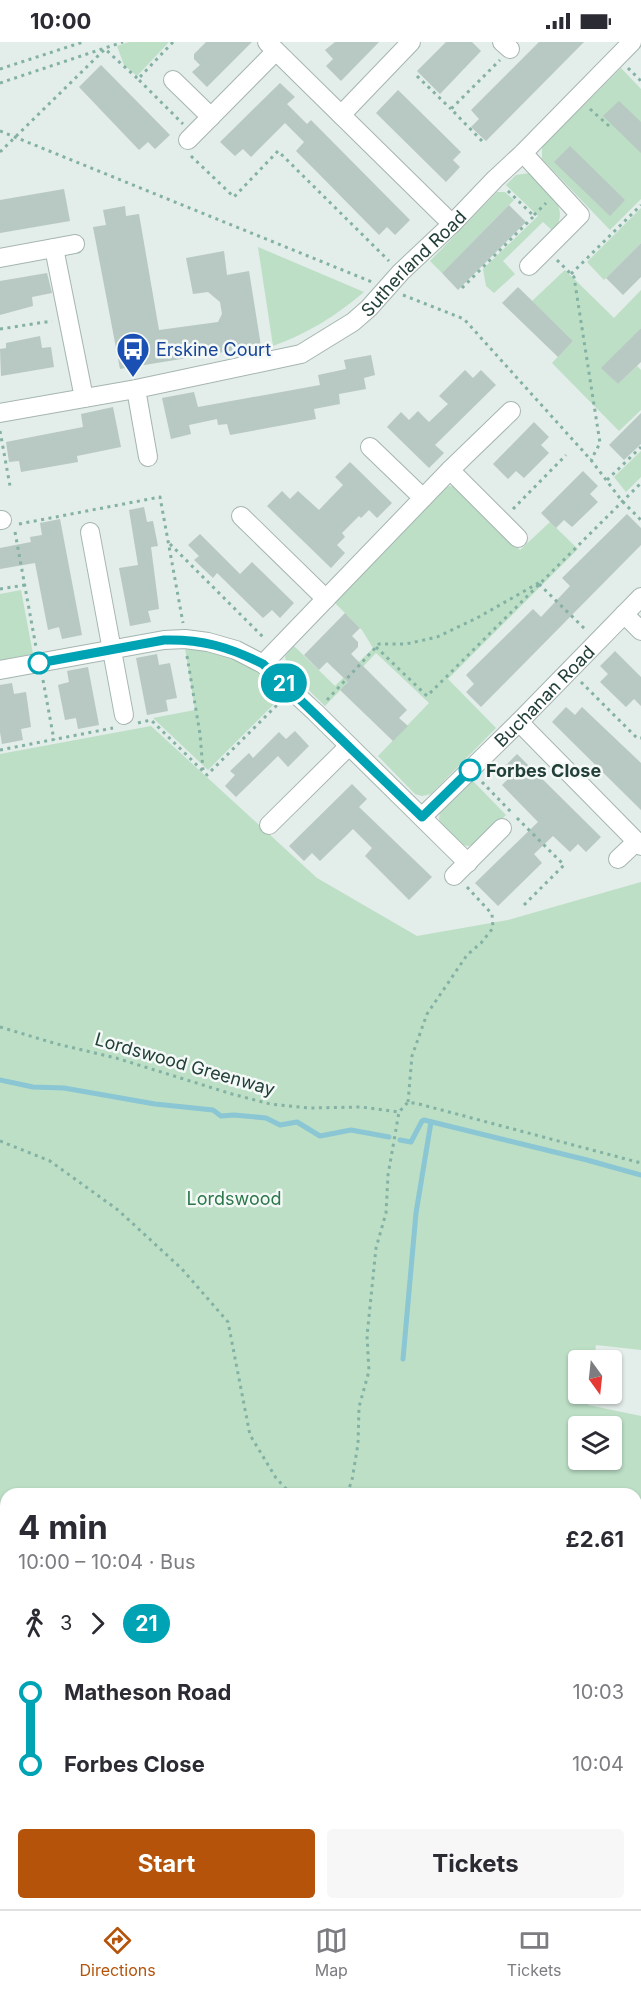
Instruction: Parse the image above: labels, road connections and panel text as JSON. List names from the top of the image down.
{
  "streets": {
    "street": ["Sutherland Road", "Buchanan Road"],
    "path": ["Lordswood Greenway"]
  },
  "parks": ["Lordswood"],
  "places": {
    "bus stop": ["Erskine Court"],
    "other": ["Forbes Close"]
  },
  "lines": ["bus line 21"],
  "north": "bottom",
  "page": {
    "status": "10:00",
    "on_map": "21",
    "heading": ["4 min", "10:00 – 10:04 · Bus", "£2.61"],
    "legs": ["3", "21"],
    "list": [
      {
        "name": "Matheson Road",
        "value": "10:03"
      },
      {
        "name": "Forbes Close",
        "value": "10:04"
      }
    ],
    "buttons": ["Start", "Tickets"],
    "tabs": ["Directions", "Map", "Tickets"]
  }
}
